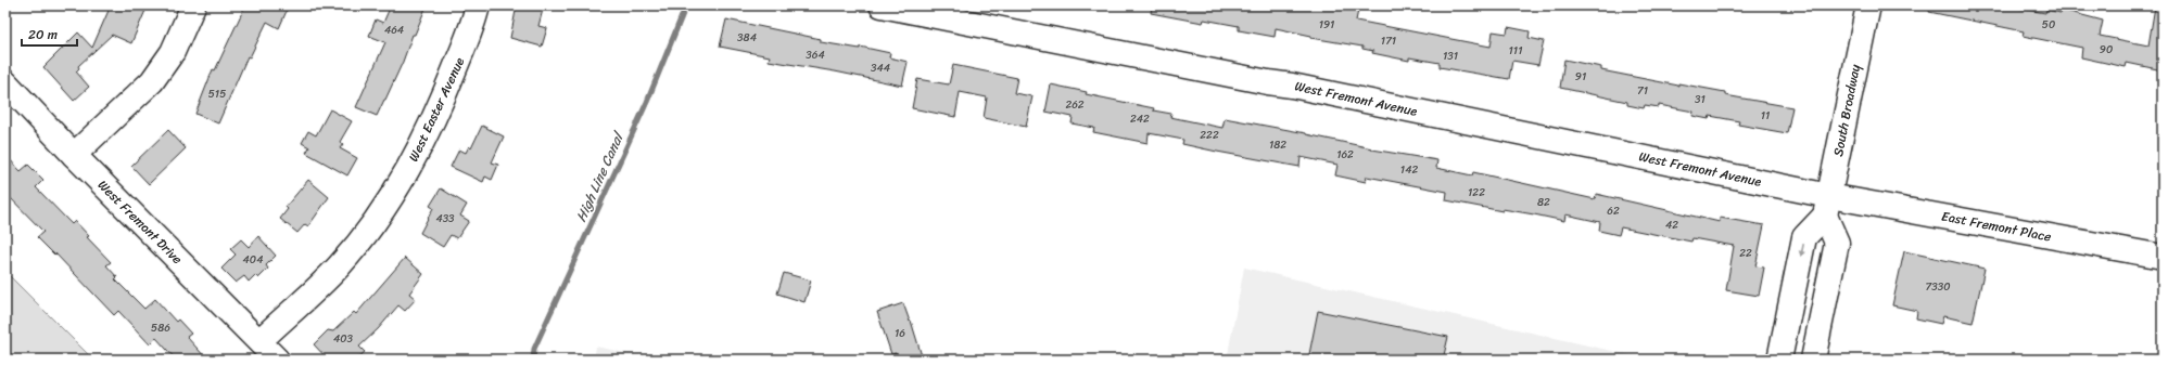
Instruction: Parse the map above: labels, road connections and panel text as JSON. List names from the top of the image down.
{
  "streets": {
    "street": [
      "West Fremont Avenue",
      "West Easter Avenue",
      "South Broadway",
      "West Fremont Drive",
      "East Fremont Place"
    ]
  },
  "crossings": [
    ["West Fremont Avenue", "South Broadway"],
    ["West Fremont Avenue", "East Fremont Place"],
    ["West Easter Avenue", "West Fremont Drive"],
    ["South Broadway", "East Fremont Place"]
  ],
  "water": ["High Line Canal"],
  "house_numbers": [
    "191",
    "50",
    "464",
    "384",
    "171",
    "90",
    "111",
    "364",
    "131",
    "344",
    "91",
    "71",
    "515",
    "31",
    "262",
    "11",
    "242",
    "222",
    "182",
    "162",
    "142",
    "122",
    "82",
    "62",
    "433",
    "42",
    "22",
    "404",
    "7330",
    "586",
    "16",
    "403"
  ],
  "scale_bar": "20 m"
}
